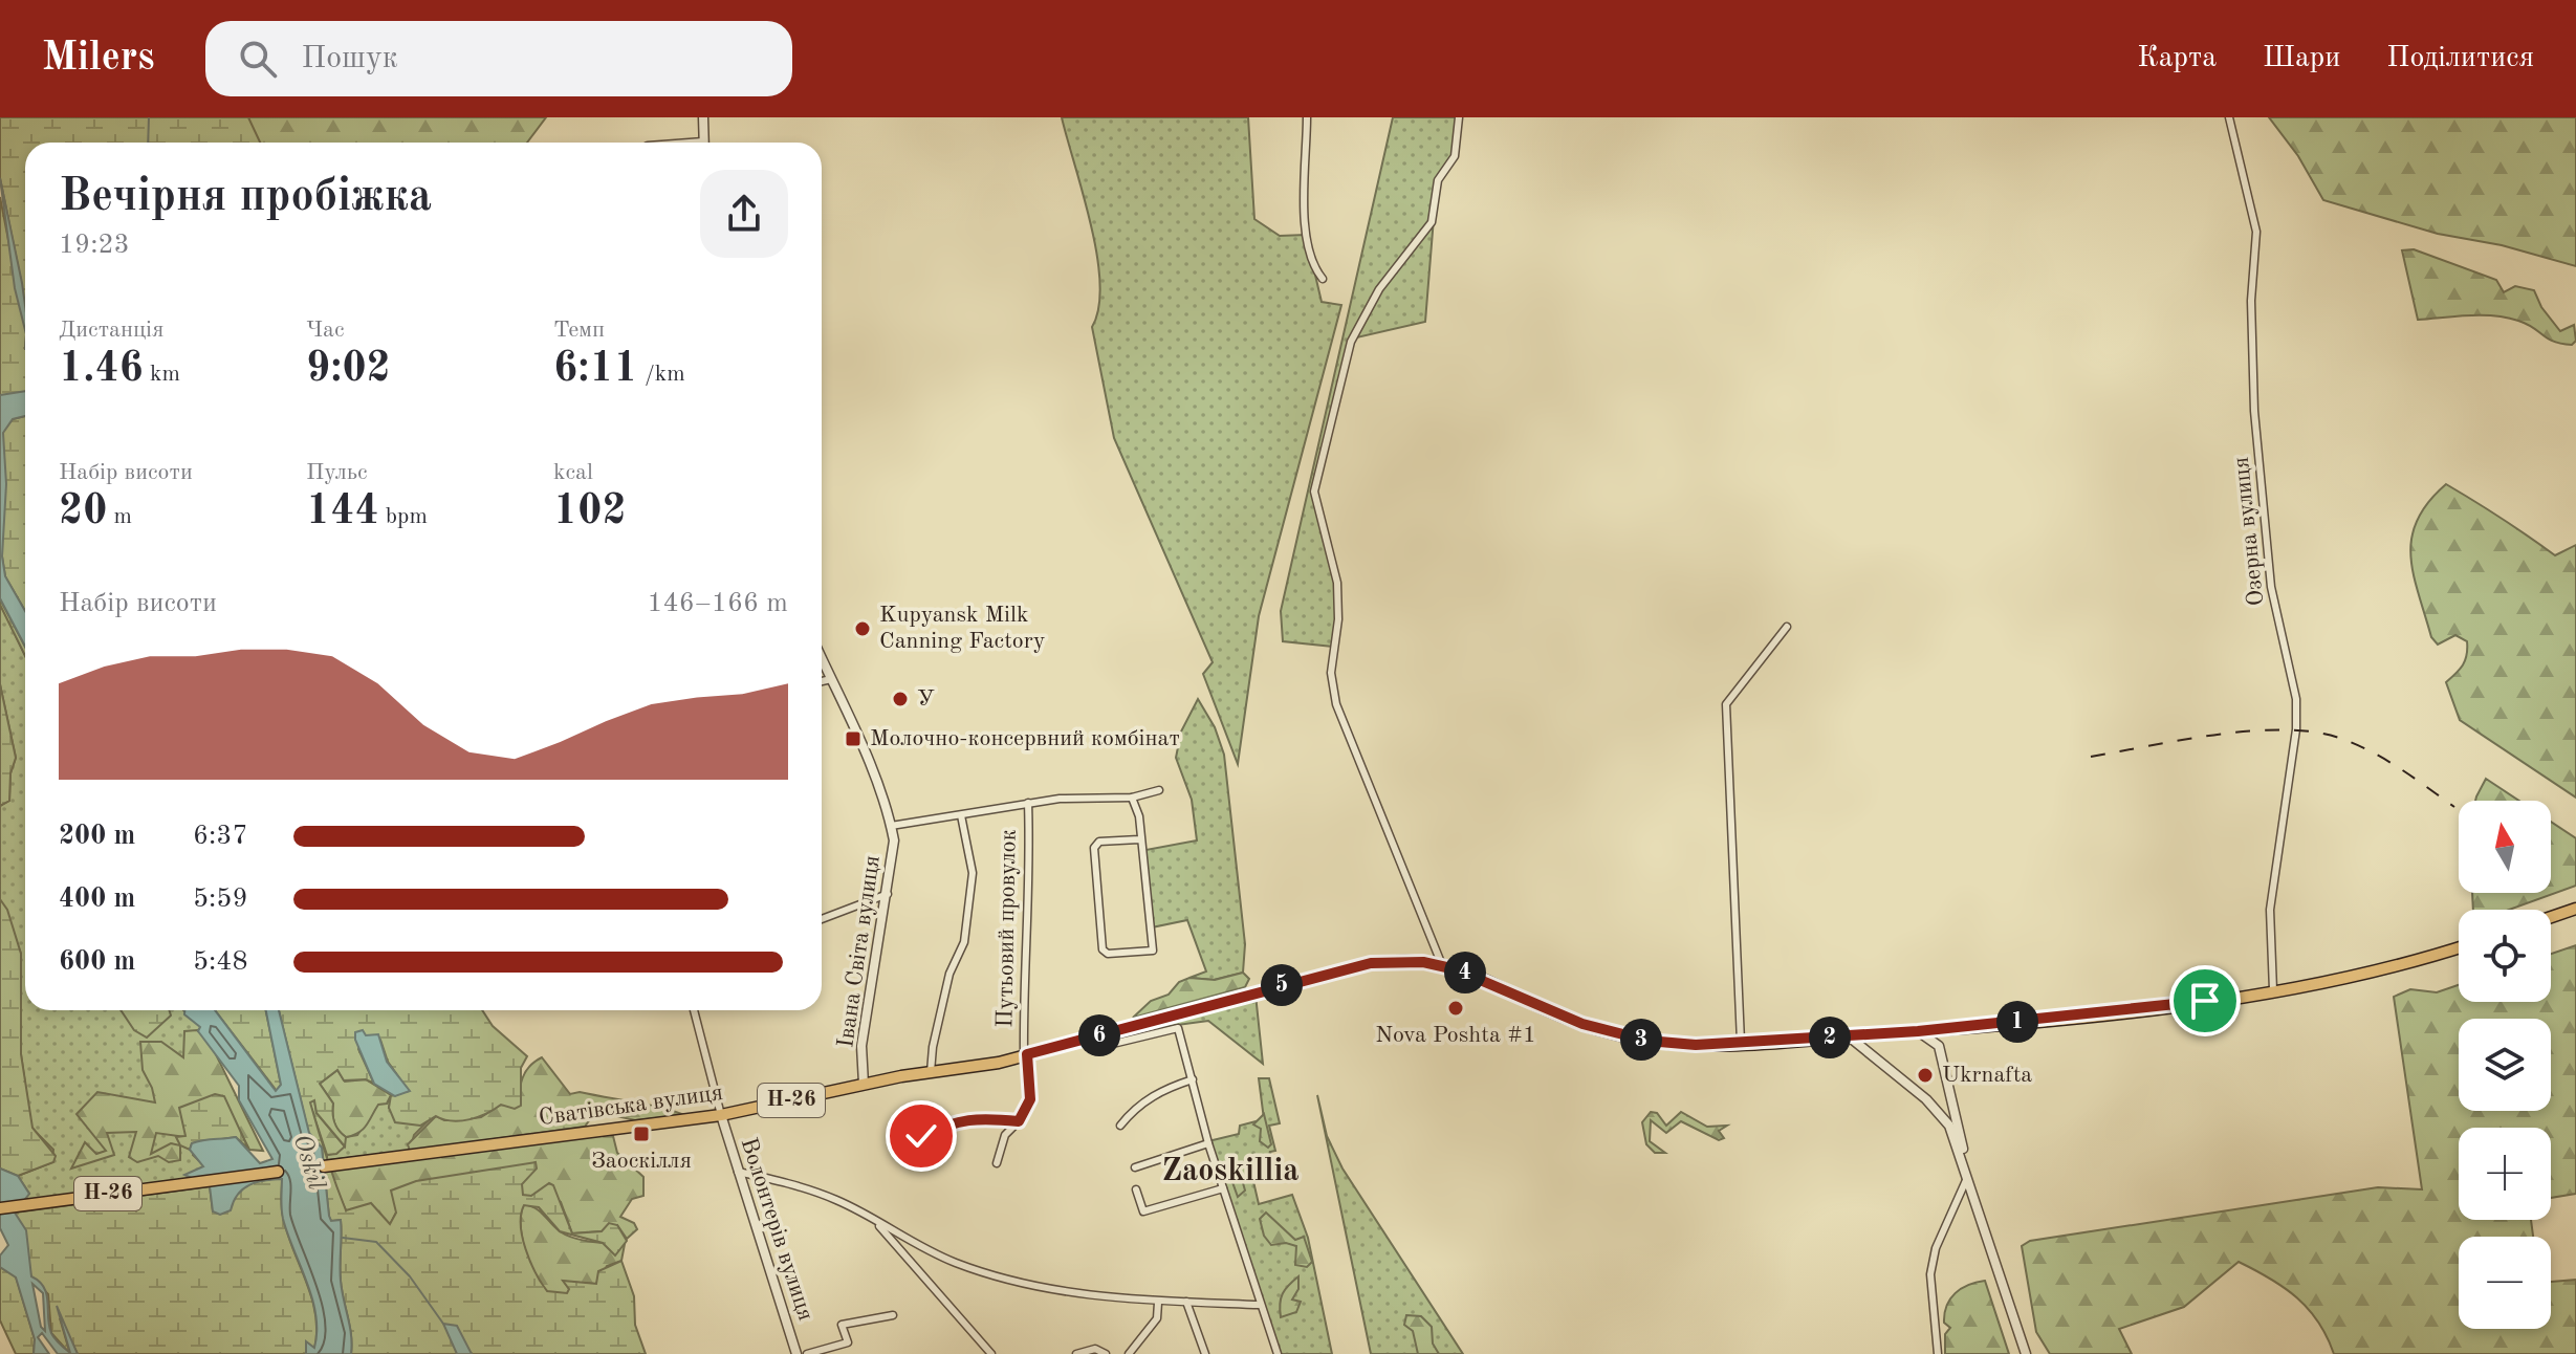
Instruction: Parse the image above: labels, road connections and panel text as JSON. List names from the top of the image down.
{
  "streets": {
    "main road": ["Н-26", "Сватівська вулиця"],
    "street": [
      "Озерна вулиця",
      "Путьовий провулок",
      "Івана Світа вулиця",
      "Волонтерів вулиця"
    ]
  },
  "crossings": [
    ["Озерна вулиця", "Н-26"],
    ["Путьовий провулок", "Сватівська вулиця"],
    ["Івана Світа вулиця", "Сватівська вулиця"],
    ["Н-26", "Сватівська вулиця"],
    ["Сватівська вулиця", "Волонтерів вулиця"]
  ],
  "districts": ["Zaoskillia"],
  "water": ["Oskil"],
  "places": {
    "other": [
      "Kupyansk Milk Сanning Factory",
      "У",
      "Nova Poshta #1",
      "Ukrnafta"
    ],
    "transit": ["Молочно-консервний комбінат", "Заоскілля"]
  },
  "north": "top",
  "page": {
    "header": "Milers",
    "search": "Пошук",
    "nav": ["Карта", "Шари", "Поділитися"],
    "heading": ["Вечірня пробіжка", "19:23"],
    "stats": [
      ["Дистанція", "1.46 km"],
      ["Час", "9:02"],
      ["Темп", "6:11 /km"],
      ["Набір висоти", "20 m"],
      ["Пульс", "144 bpm"],
      ["kcal", "102"]
    ],
    "chart": ["Набір висоти", "146–166 m"],
    "map_buttons": ["+", "−"],
    "list": [
      {
        "name": "200 m",
        "note": "6:37"
      },
      {
        "name": "400 m",
        "note": "5:59"
      },
      {
        "name": "600 m",
        "note": "5:48"
      }
    ],
    "pins": [
      "4",
      "5",
      "1",
      "6",
      "2",
      "3"
    ]
  }
}
